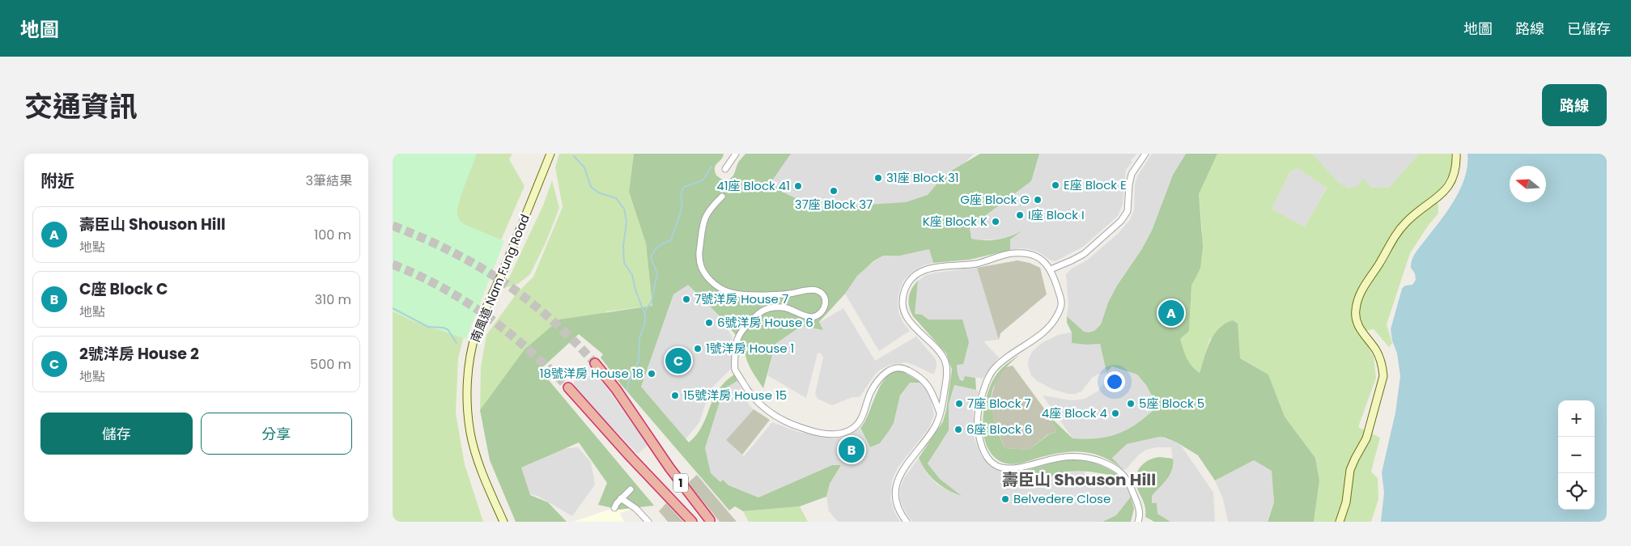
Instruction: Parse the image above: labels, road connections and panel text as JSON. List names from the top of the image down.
{
  "streets": {
    "highway": ["1"],
    "main road": ["南風道 Nam Fung Road"]
  },
  "districts": ["壽臣山 Shouson Hill"],
  "places": [
    "31座 Block 31",
    "E座 Block E",
    "41座 Block 41",
    "37座 Block 37",
    "G座 Block G",
    "I座 Block I",
    "K座 Block K",
    "7號洋房 House 7",
    "6號洋房 House 6",
    "1號洋房 House 1",
    "18號洋房 House 18",
    "15號洋房 House 15",
    "7座 Block 7",
    "5座 Block 5",
    "4座 Block 4",
    "6座 Block 6",
    "Belvedere Close"
  ],
  "north": "left",
  "page": {
    "header": "地圖",
    "nav": ["地圖", "路線", "已儲存"],
    "title": "交通資訊",
    "buttons": [
      "路線",
      ["儲存", "分享"]
    ],
    "heading": ["附近", "3筆結果"],
    "list": [
      {
        "mark": "A",
        "name": "壽臣山 Shouson Hill",
        "note": "地點",
        "value": "100 m"
      },
      {
        "mark": "B",
        "name": "C座 Block C",
        "note": "地點",
        "value": "310 m"
      },
      {
        "mark": "C",
        "name": "2號洋房 House 2",
        "note": "地點",
        "value": "500 m"
      }
    ],
    "pins": ["A", "C", "B"],
    "map_buttons": ["+", "−"]
  }
}
